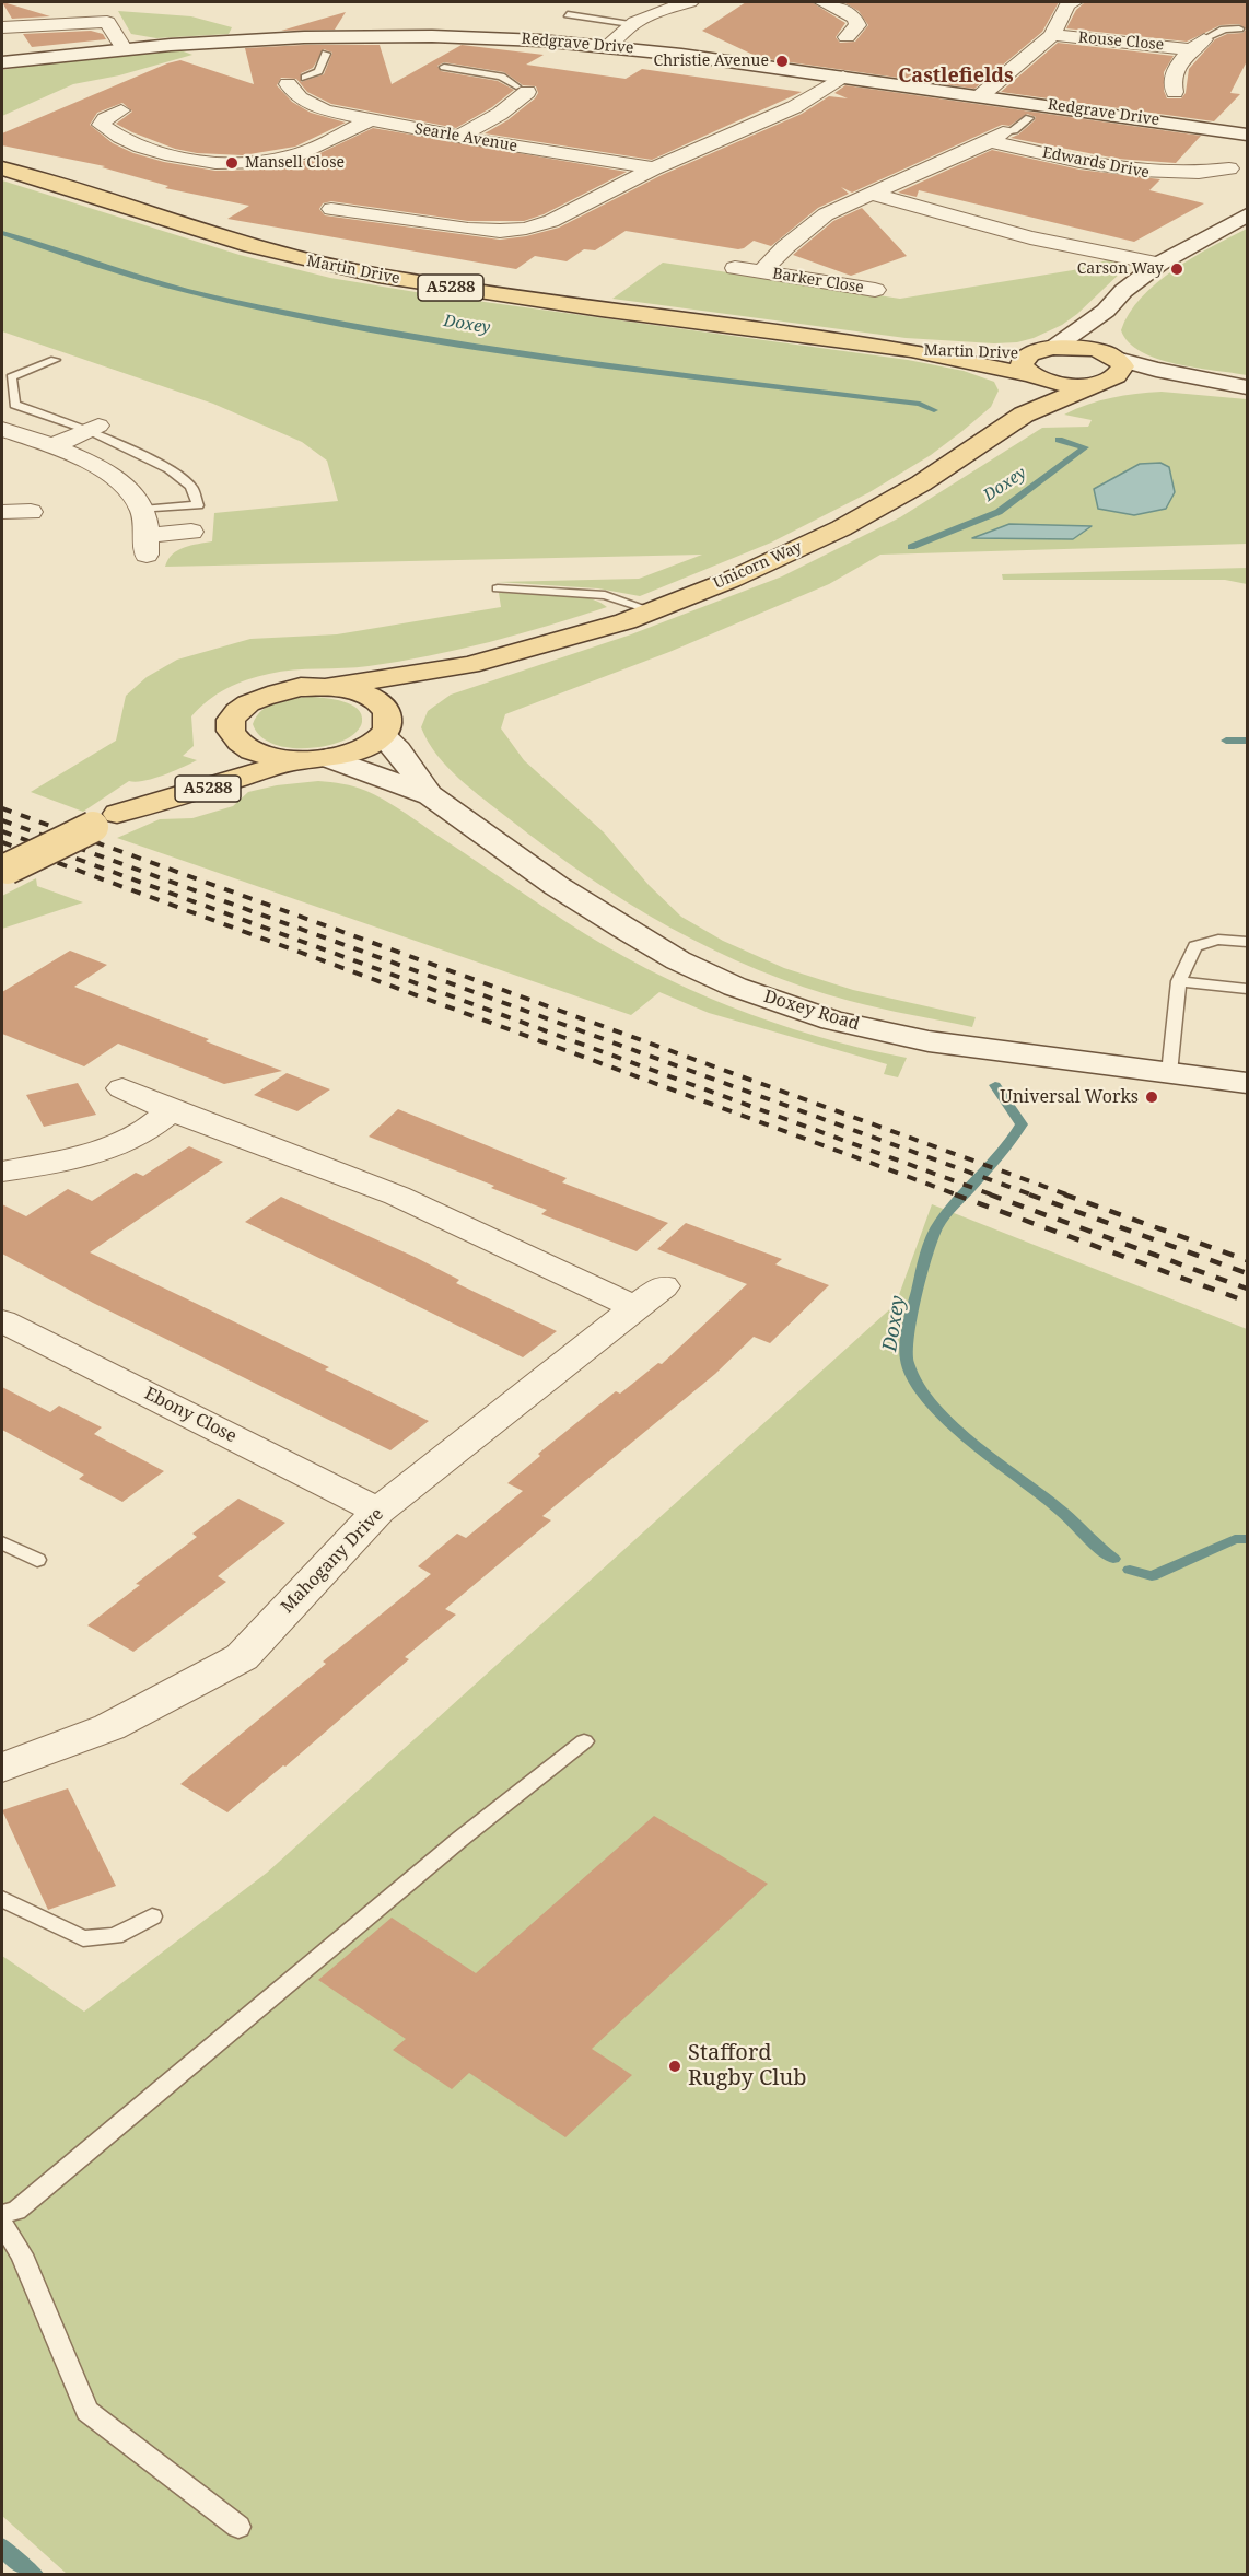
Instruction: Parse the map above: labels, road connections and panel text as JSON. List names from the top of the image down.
{
  "streets": {
    "main road": ["Martin Drive", "A5288", "Unicorn Way"],
    "street": [
      "Rouse Close",
      "Redgrave Drive",
      "Searle Avenue",
      "Edwards Drive",
      "Barker Close",
      "Doxey Road",
      "Ebony Close",
      "Mahogany Drive"
    ]
  },
  "crossings": [
    ["Martin Drive", "A5288"],
    ["A5288", "Unicorn Way"],
    ["A5288", "Doxey Road"],
    ["Unicorn Way", "Doxey Road"],
    ["Ebony Close", "Mahogany Drive"]
  ],
  "districts": ["Castlefields"],
  "water": ["Doxey"],
  "places": [
    "Christie Avenue",
    "Mansell Close",
    "Carson Way",
    "Universal Works",
    "Stafford Rugby Club"
  ]
}
